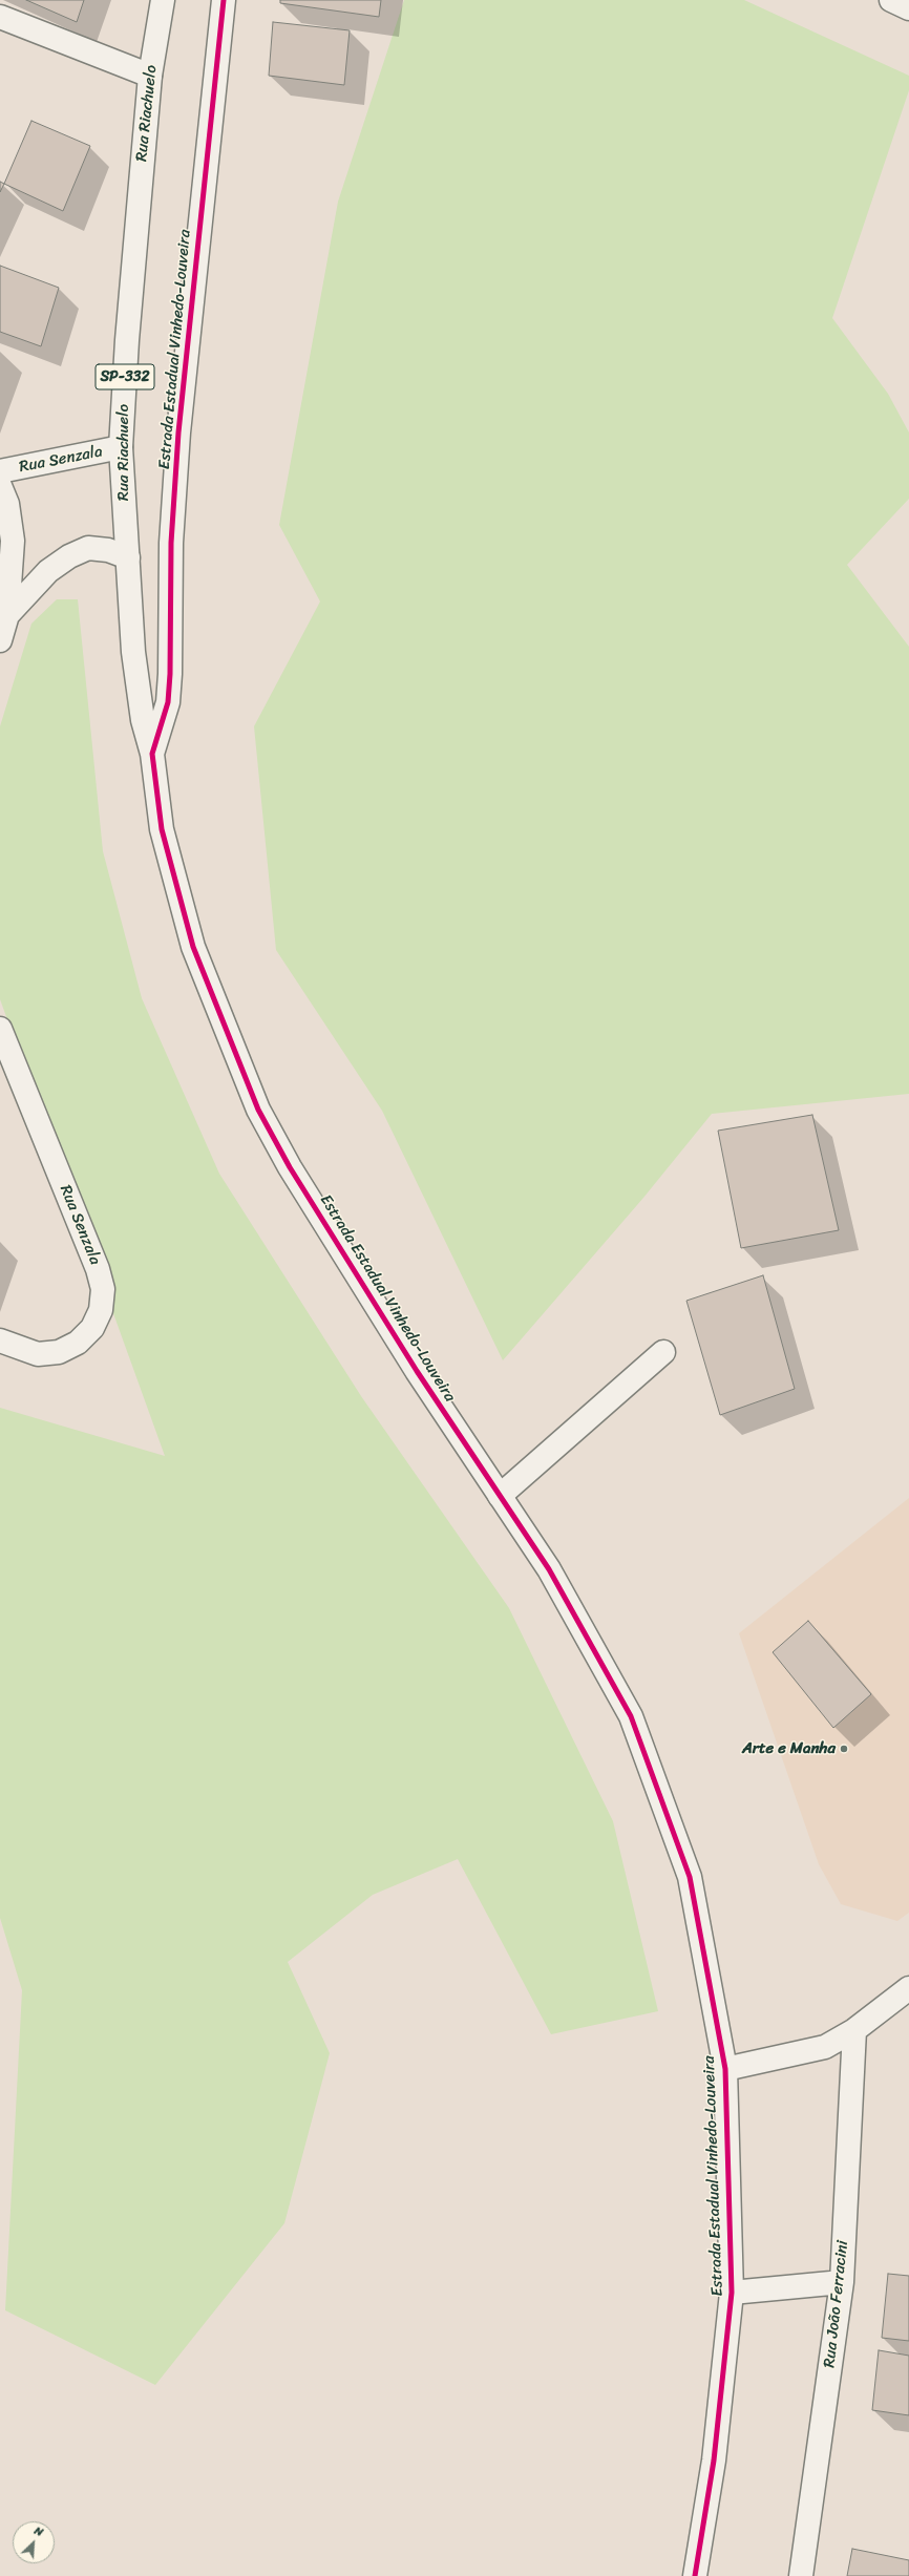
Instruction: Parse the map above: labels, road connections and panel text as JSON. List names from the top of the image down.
{
  "streets": {
    "main road": [
      "Rua Riachuelo",
      "Estrada Estadual Vinhedo-Louveira",
      "SP-332",
      "Rua Senzala",
      "Rua João Ferracini"
    ]
  },
  "crossings": [
    ["Rua Riachuelo", "Estrada Estadual Vinhedo-Louveira"],
    ["Rua Riachuelo", "Rua Senzala"]
  ],
  "places": ["Arte e Manha"],
  "north": "top right"
}
